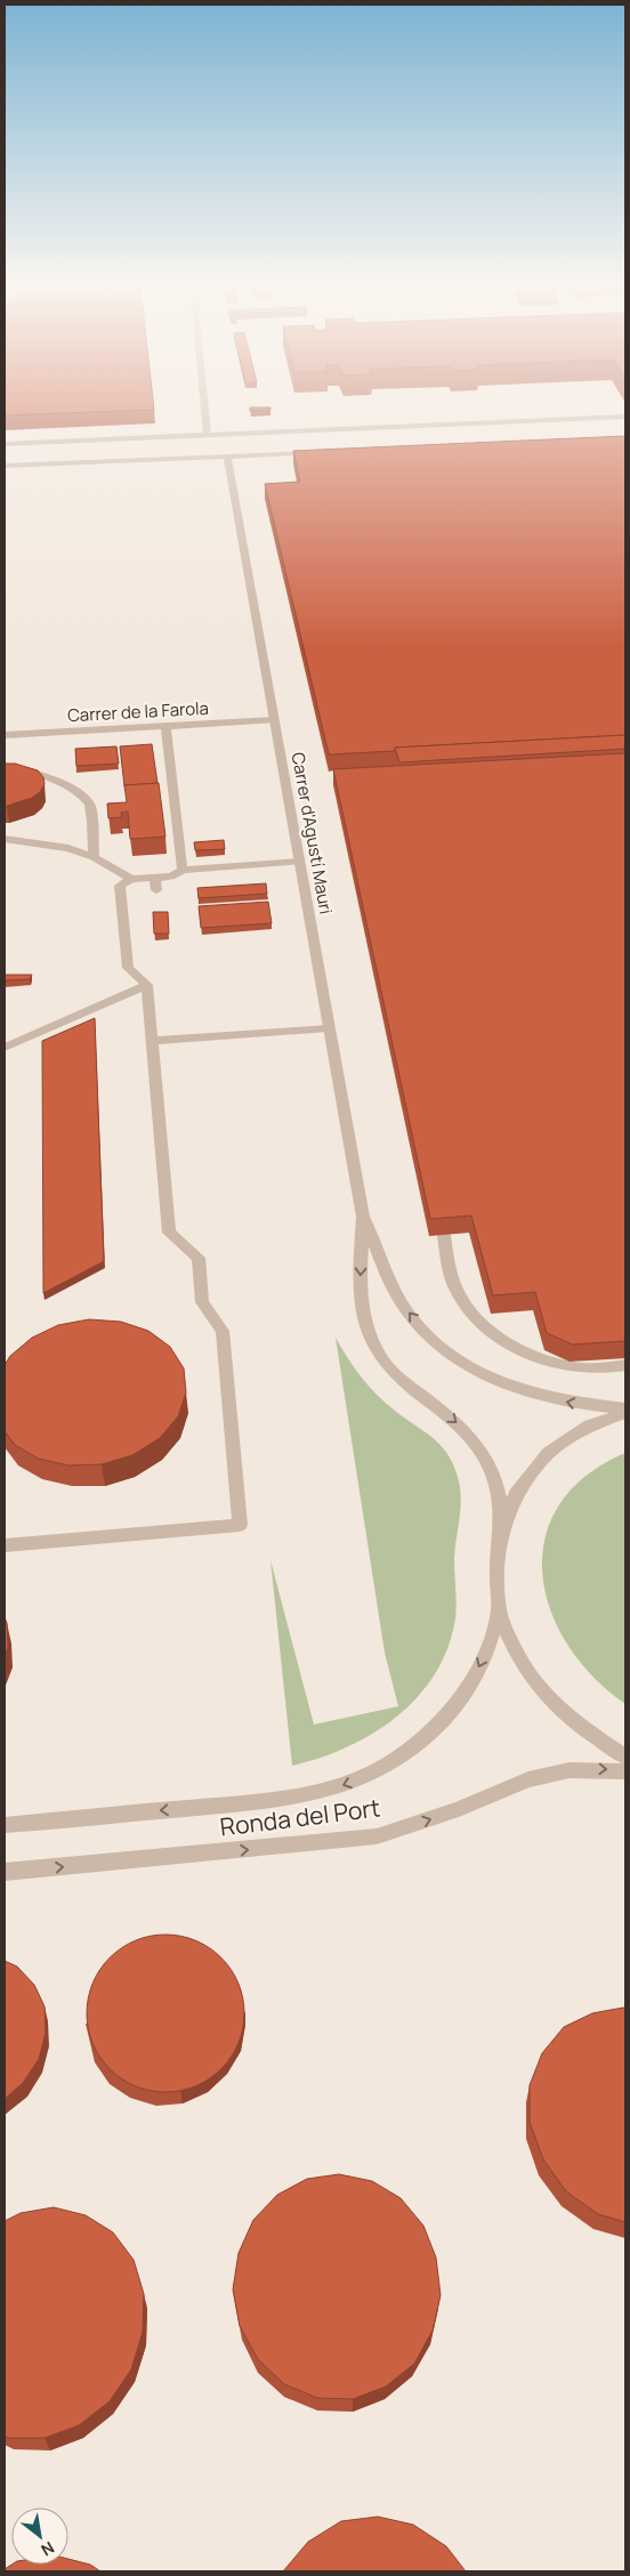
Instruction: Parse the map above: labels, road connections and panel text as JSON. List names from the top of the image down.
{
  "streets": {
    "street": ["Carrer de la Farola", "Carrer d'Agustí Mauri", "Ronda del Port"]
  },
  "crossings": [
    ["Carrer de la Farola", "Carrer d'Agustí Mauri"]
  ],
  "north": "bottom right"
}
